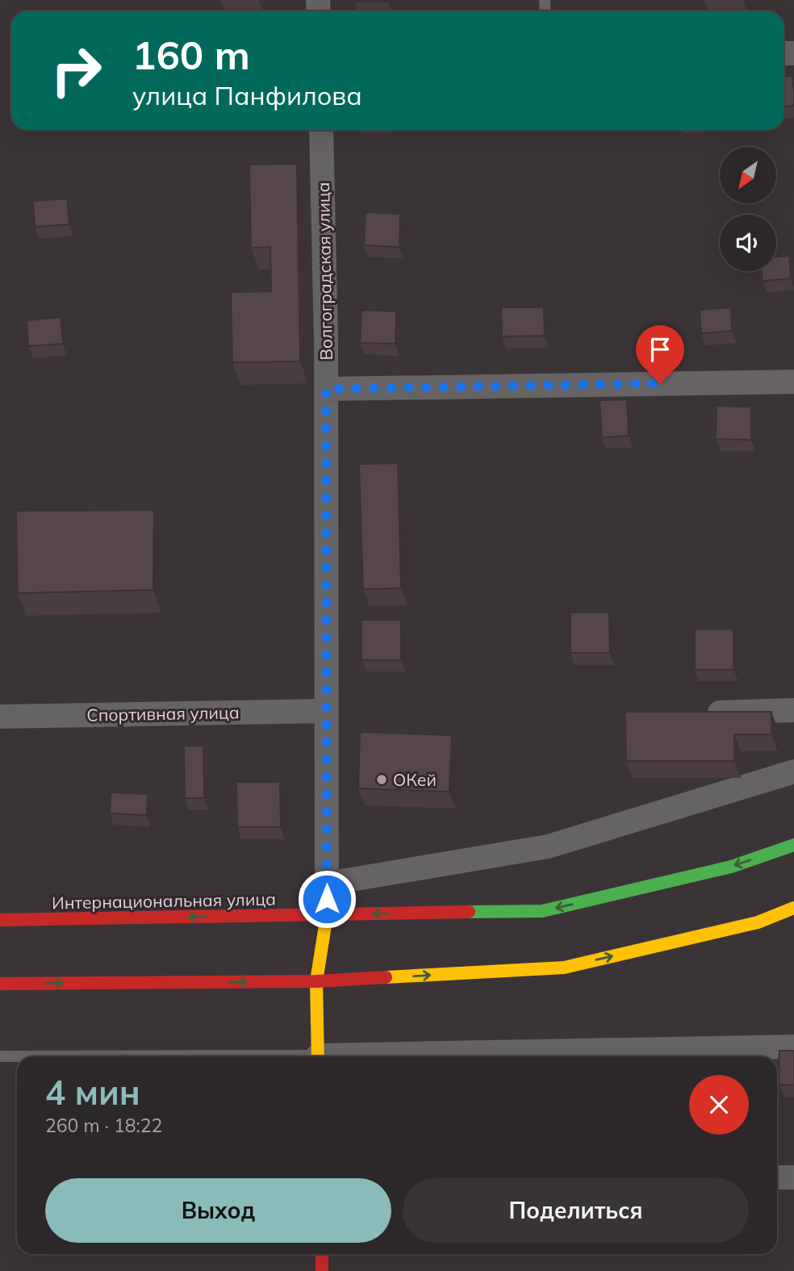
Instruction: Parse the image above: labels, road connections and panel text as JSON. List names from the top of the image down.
{
  "streets": {
    "main road": ["Волгоградская улица", "Интернациональная улица"],
    "street": ["Спортивная улица"]
  },
  "crossings": [
    ["Волгоградская улица", "Спортивная улица"],
    ["Волгоградская улица", "Интернациональная улица"]
  ],
  "places": ["ОКей"],
  "north": "bottom left",
  "page": {
    "turn": ["160 m", "улица Панфилова"],
    "heading": ["4 мин", "260 m · 18:22"],
    "buttons": ["Выход", "Поделиться"]
  }
}
